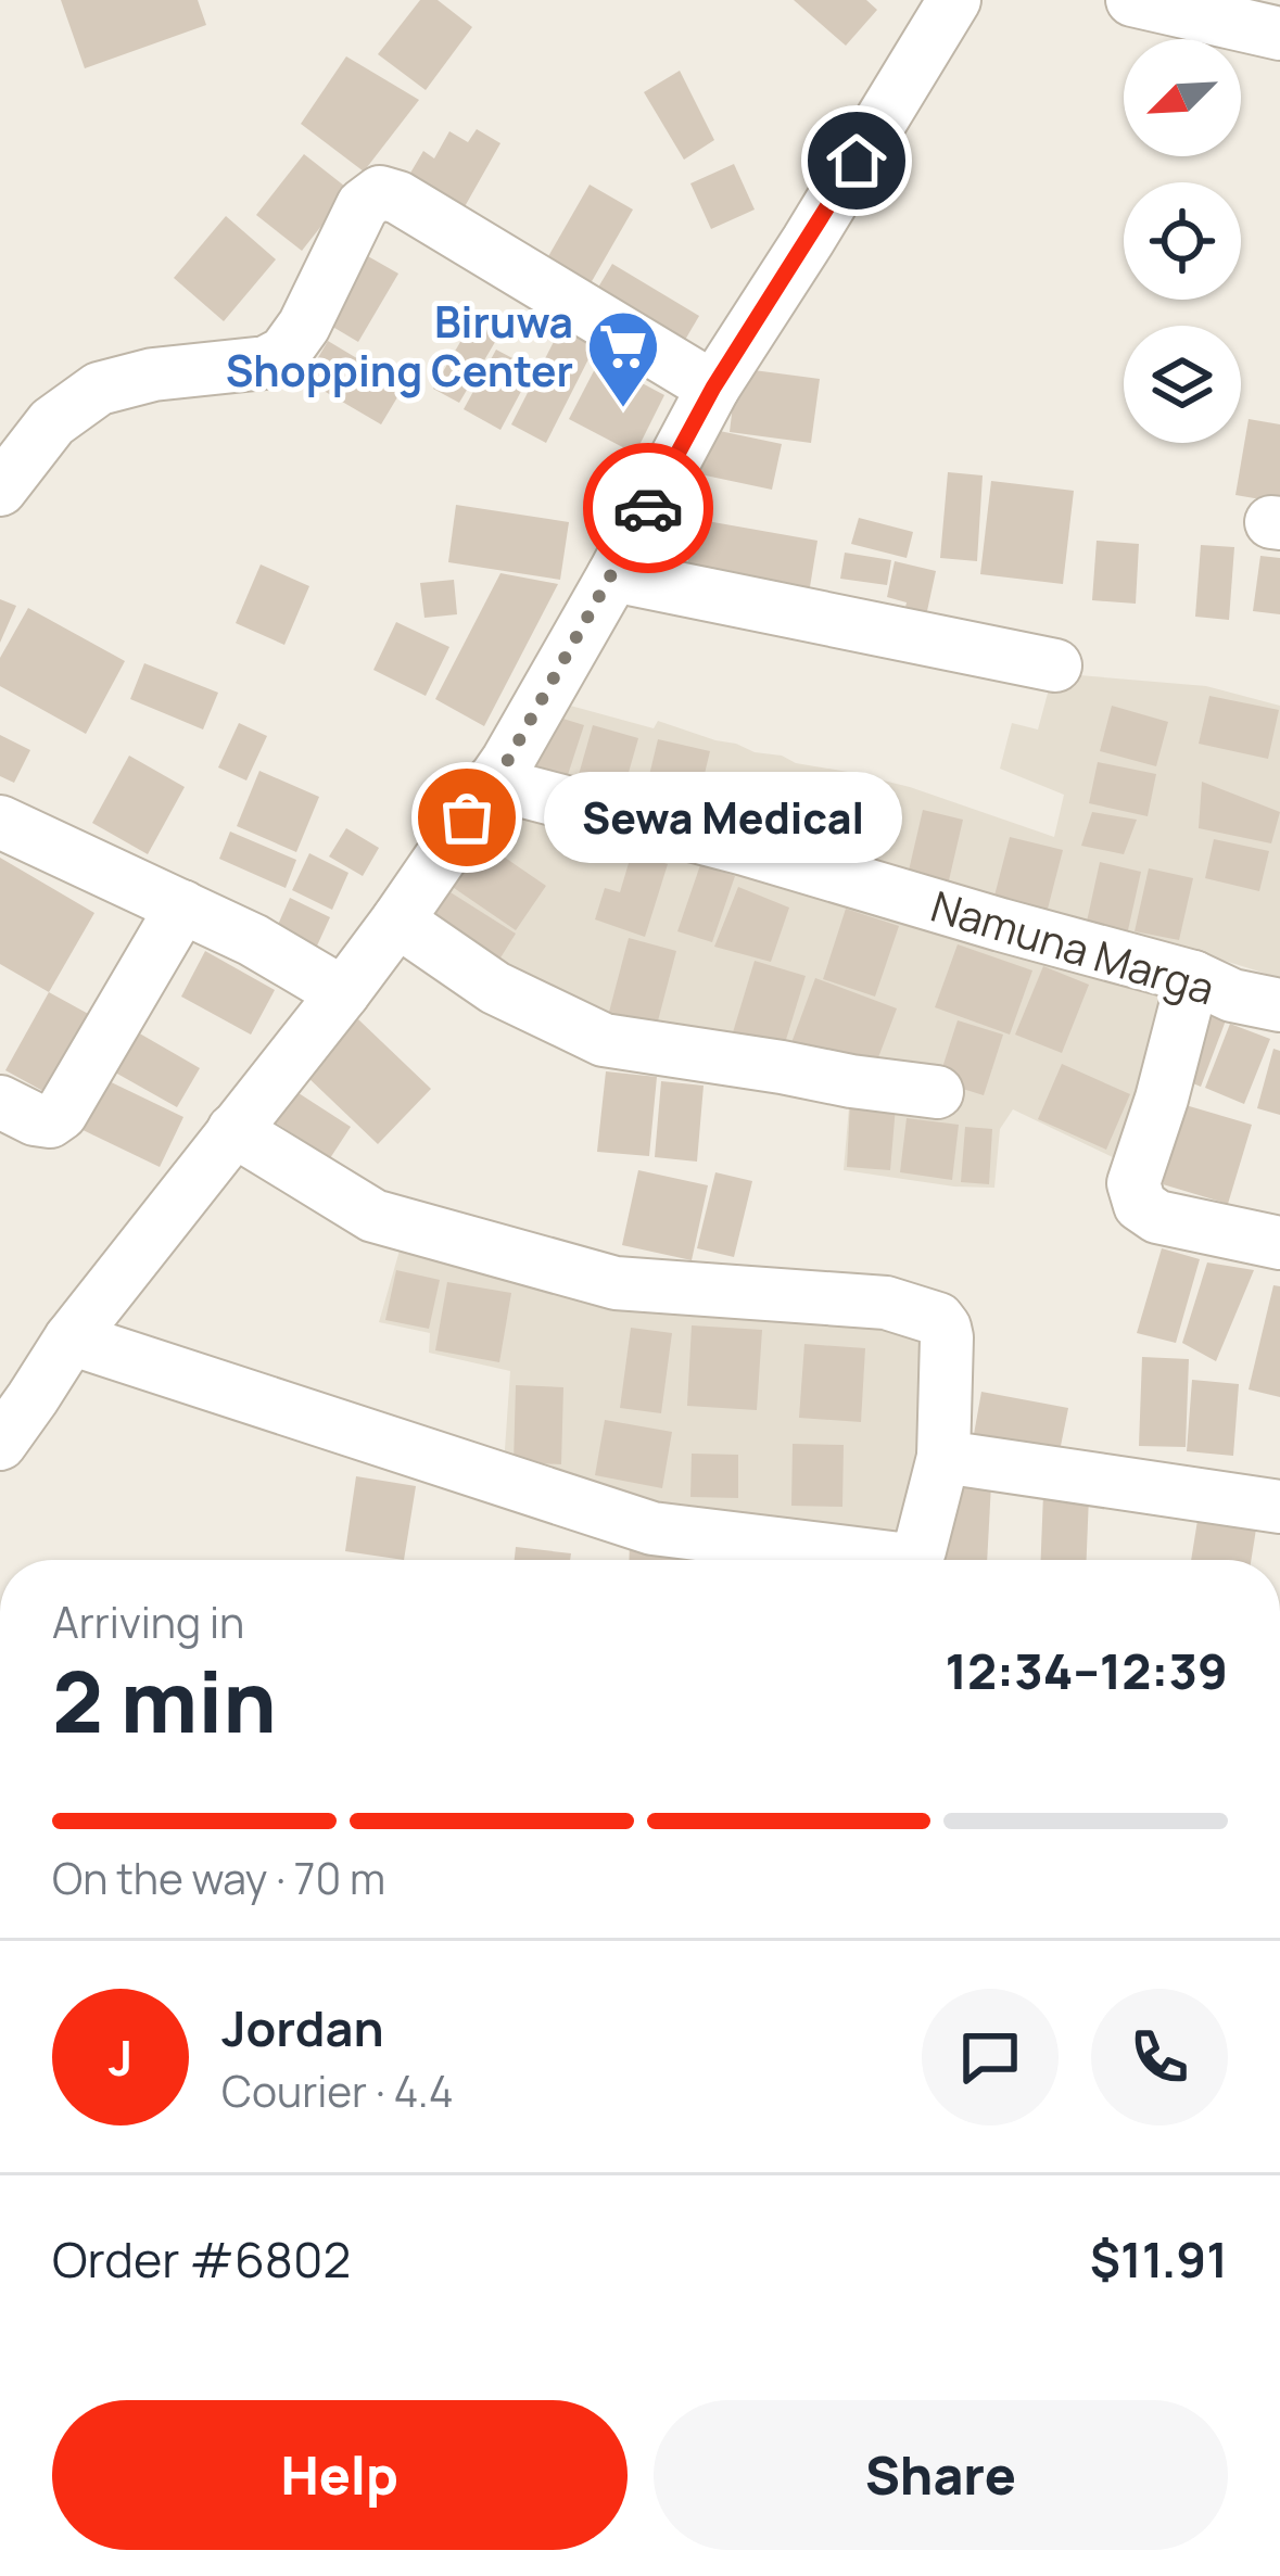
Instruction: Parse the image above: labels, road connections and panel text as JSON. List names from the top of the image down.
{
  "streets": {
    "street": ["Namuna Marga"]
  },
  "places": {
    "supermarket": ["Biruwa Shopping Center"],
    "other": ["Sewa Medical"]
  },
  "north": "bottom left",
  "page": {
    "bubble": "Sewa Medical",
    "heading": ["2 min", "Arriving in", "12:34–12:39"],
    "panel": [
      "Jordan",
      "Courier · 4.4",
      "Order #6802",
      "$11.91"
    ],
    "bar": "On the way · 70 m",
    "round": "J",
    "buttons": ["Help", "Share"]
  }
}
